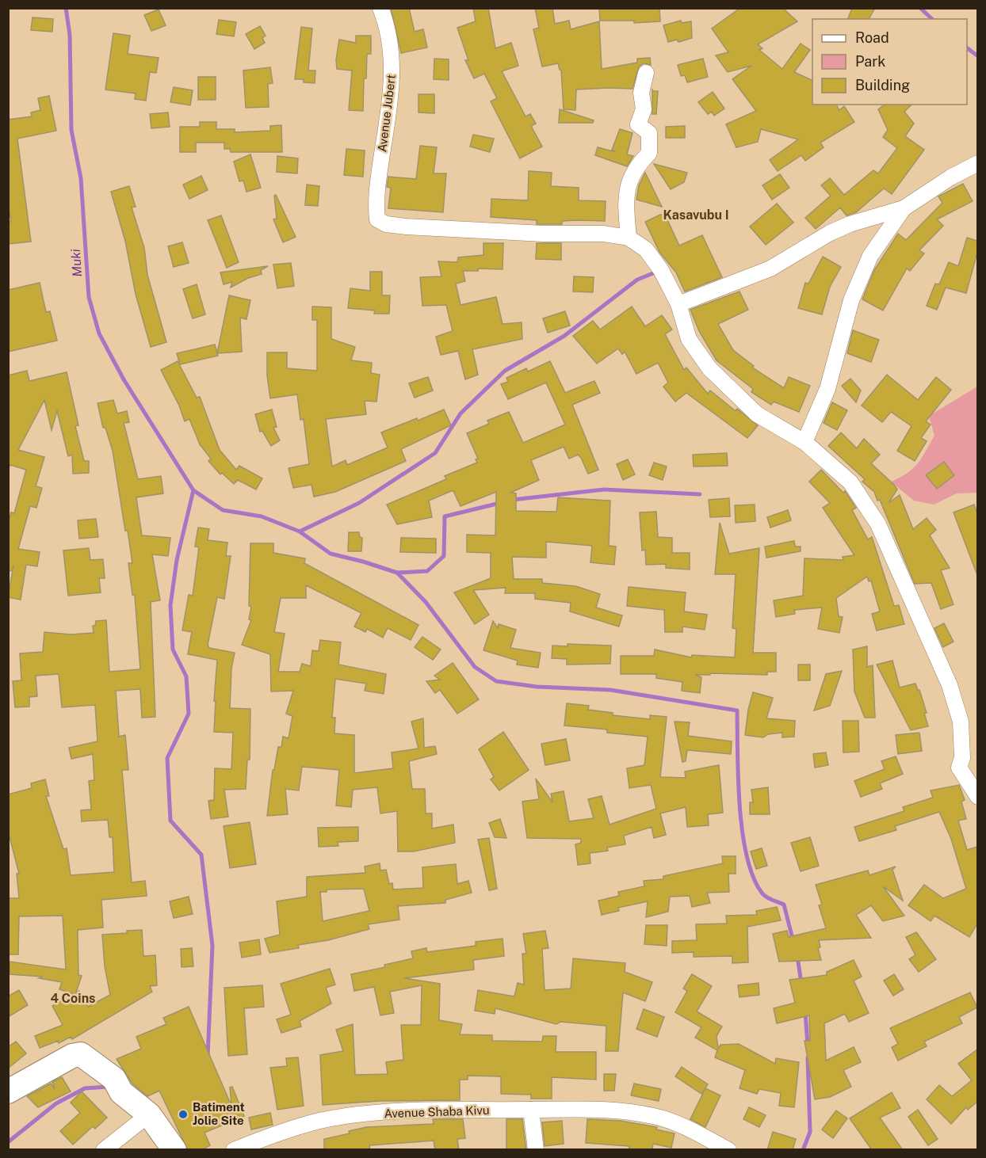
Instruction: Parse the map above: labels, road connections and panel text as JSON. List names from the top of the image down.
{
  "streets": {
    "street": ["Avenue Jubert", "Avenue Shaba Kivu"]
  },
  "districts": ["Kasavubu I", "4 Coins"],
  "water": ["Muki"],
  "places": ["Batiment Jolie Site"],
  "legend": ["Road", "Park", "Building"]
}
